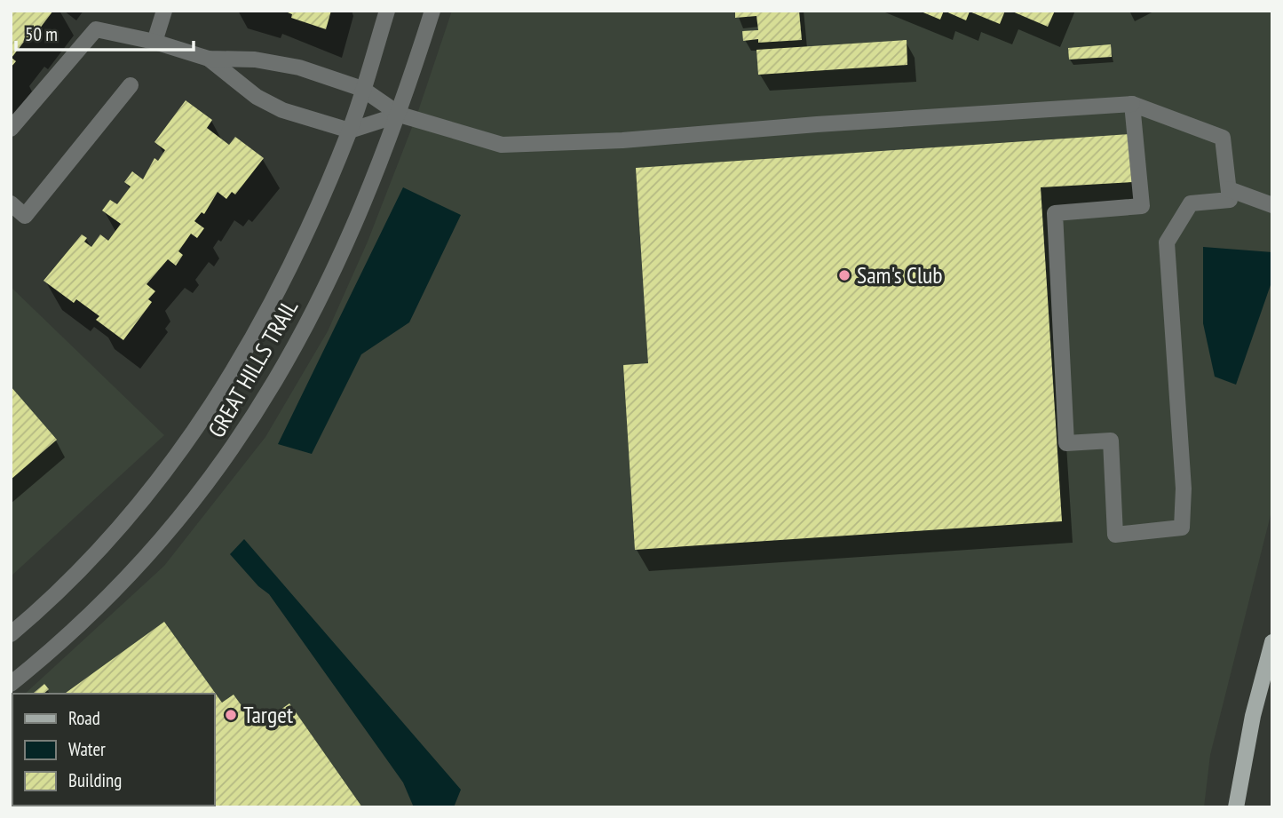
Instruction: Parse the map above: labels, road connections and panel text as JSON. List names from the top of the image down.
{
  "streets": {
    "street": ["GREAT HILLS TRAIL"]
  },
  "places": ["Sam's Club", "Target"],
  "legend": ["Road", "Water", "Building"],
  "scale_bar": "50 m"
}
